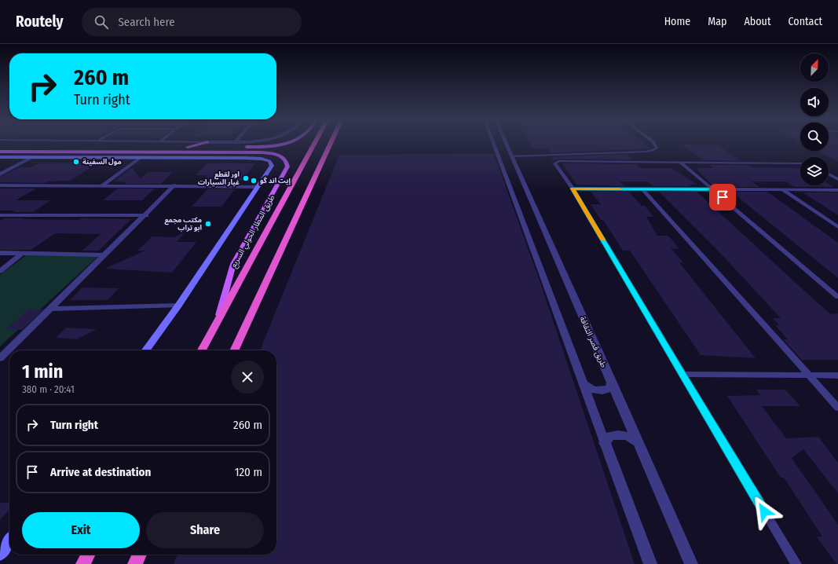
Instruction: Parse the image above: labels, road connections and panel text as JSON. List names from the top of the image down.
{
  "streets": {
    "highway": ["طريق المطار الحولي السريع"],
    "street": ["طريق قصر الثقافة"]
  },
  "places": [
    "مول السفينة",
    "اور لقطع غيار السيارات",
    "إيت اند گو",
    "مكتب مجمع ابو تراب"
  ],
  "north": "top right",
  "page": {
    "header": "Routely",
    "search": "Search here",
    "nav": [
      "Home",
      "Map",
      "About",
      "Contact"
    ],
    "turn": ["260 m", "Turn right"],
    "heading": ["1 min", "380 m · 20:41"],
    "list": [
      {
        "name": "Turn right",
        "value": "260 m"
      },
      {
        "name": "Arrive at destination",
        "value": "120 m"
      }
    ],
    "buttons": ["Exit", "Share"]
  }
}
